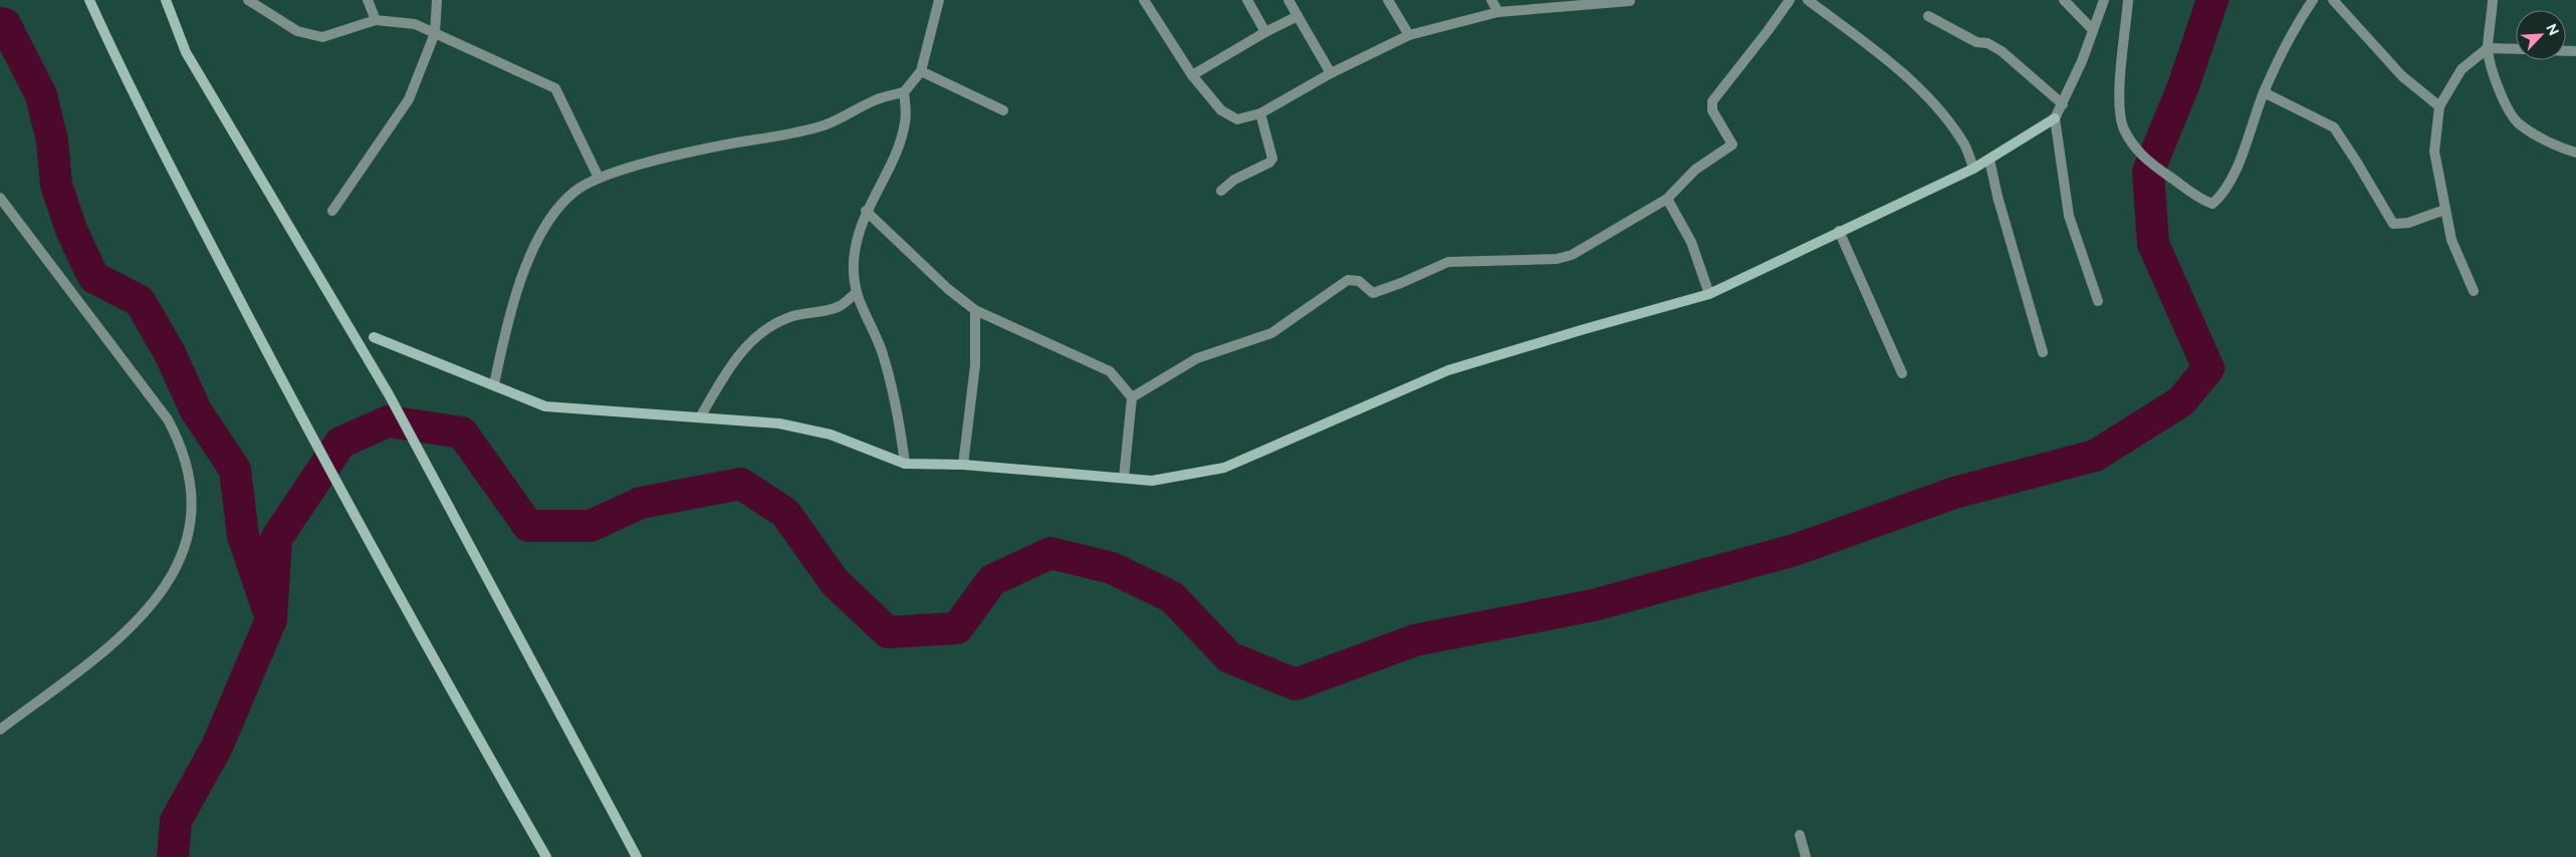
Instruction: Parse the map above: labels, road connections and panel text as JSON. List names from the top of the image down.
{
  "north": "top right"
}
